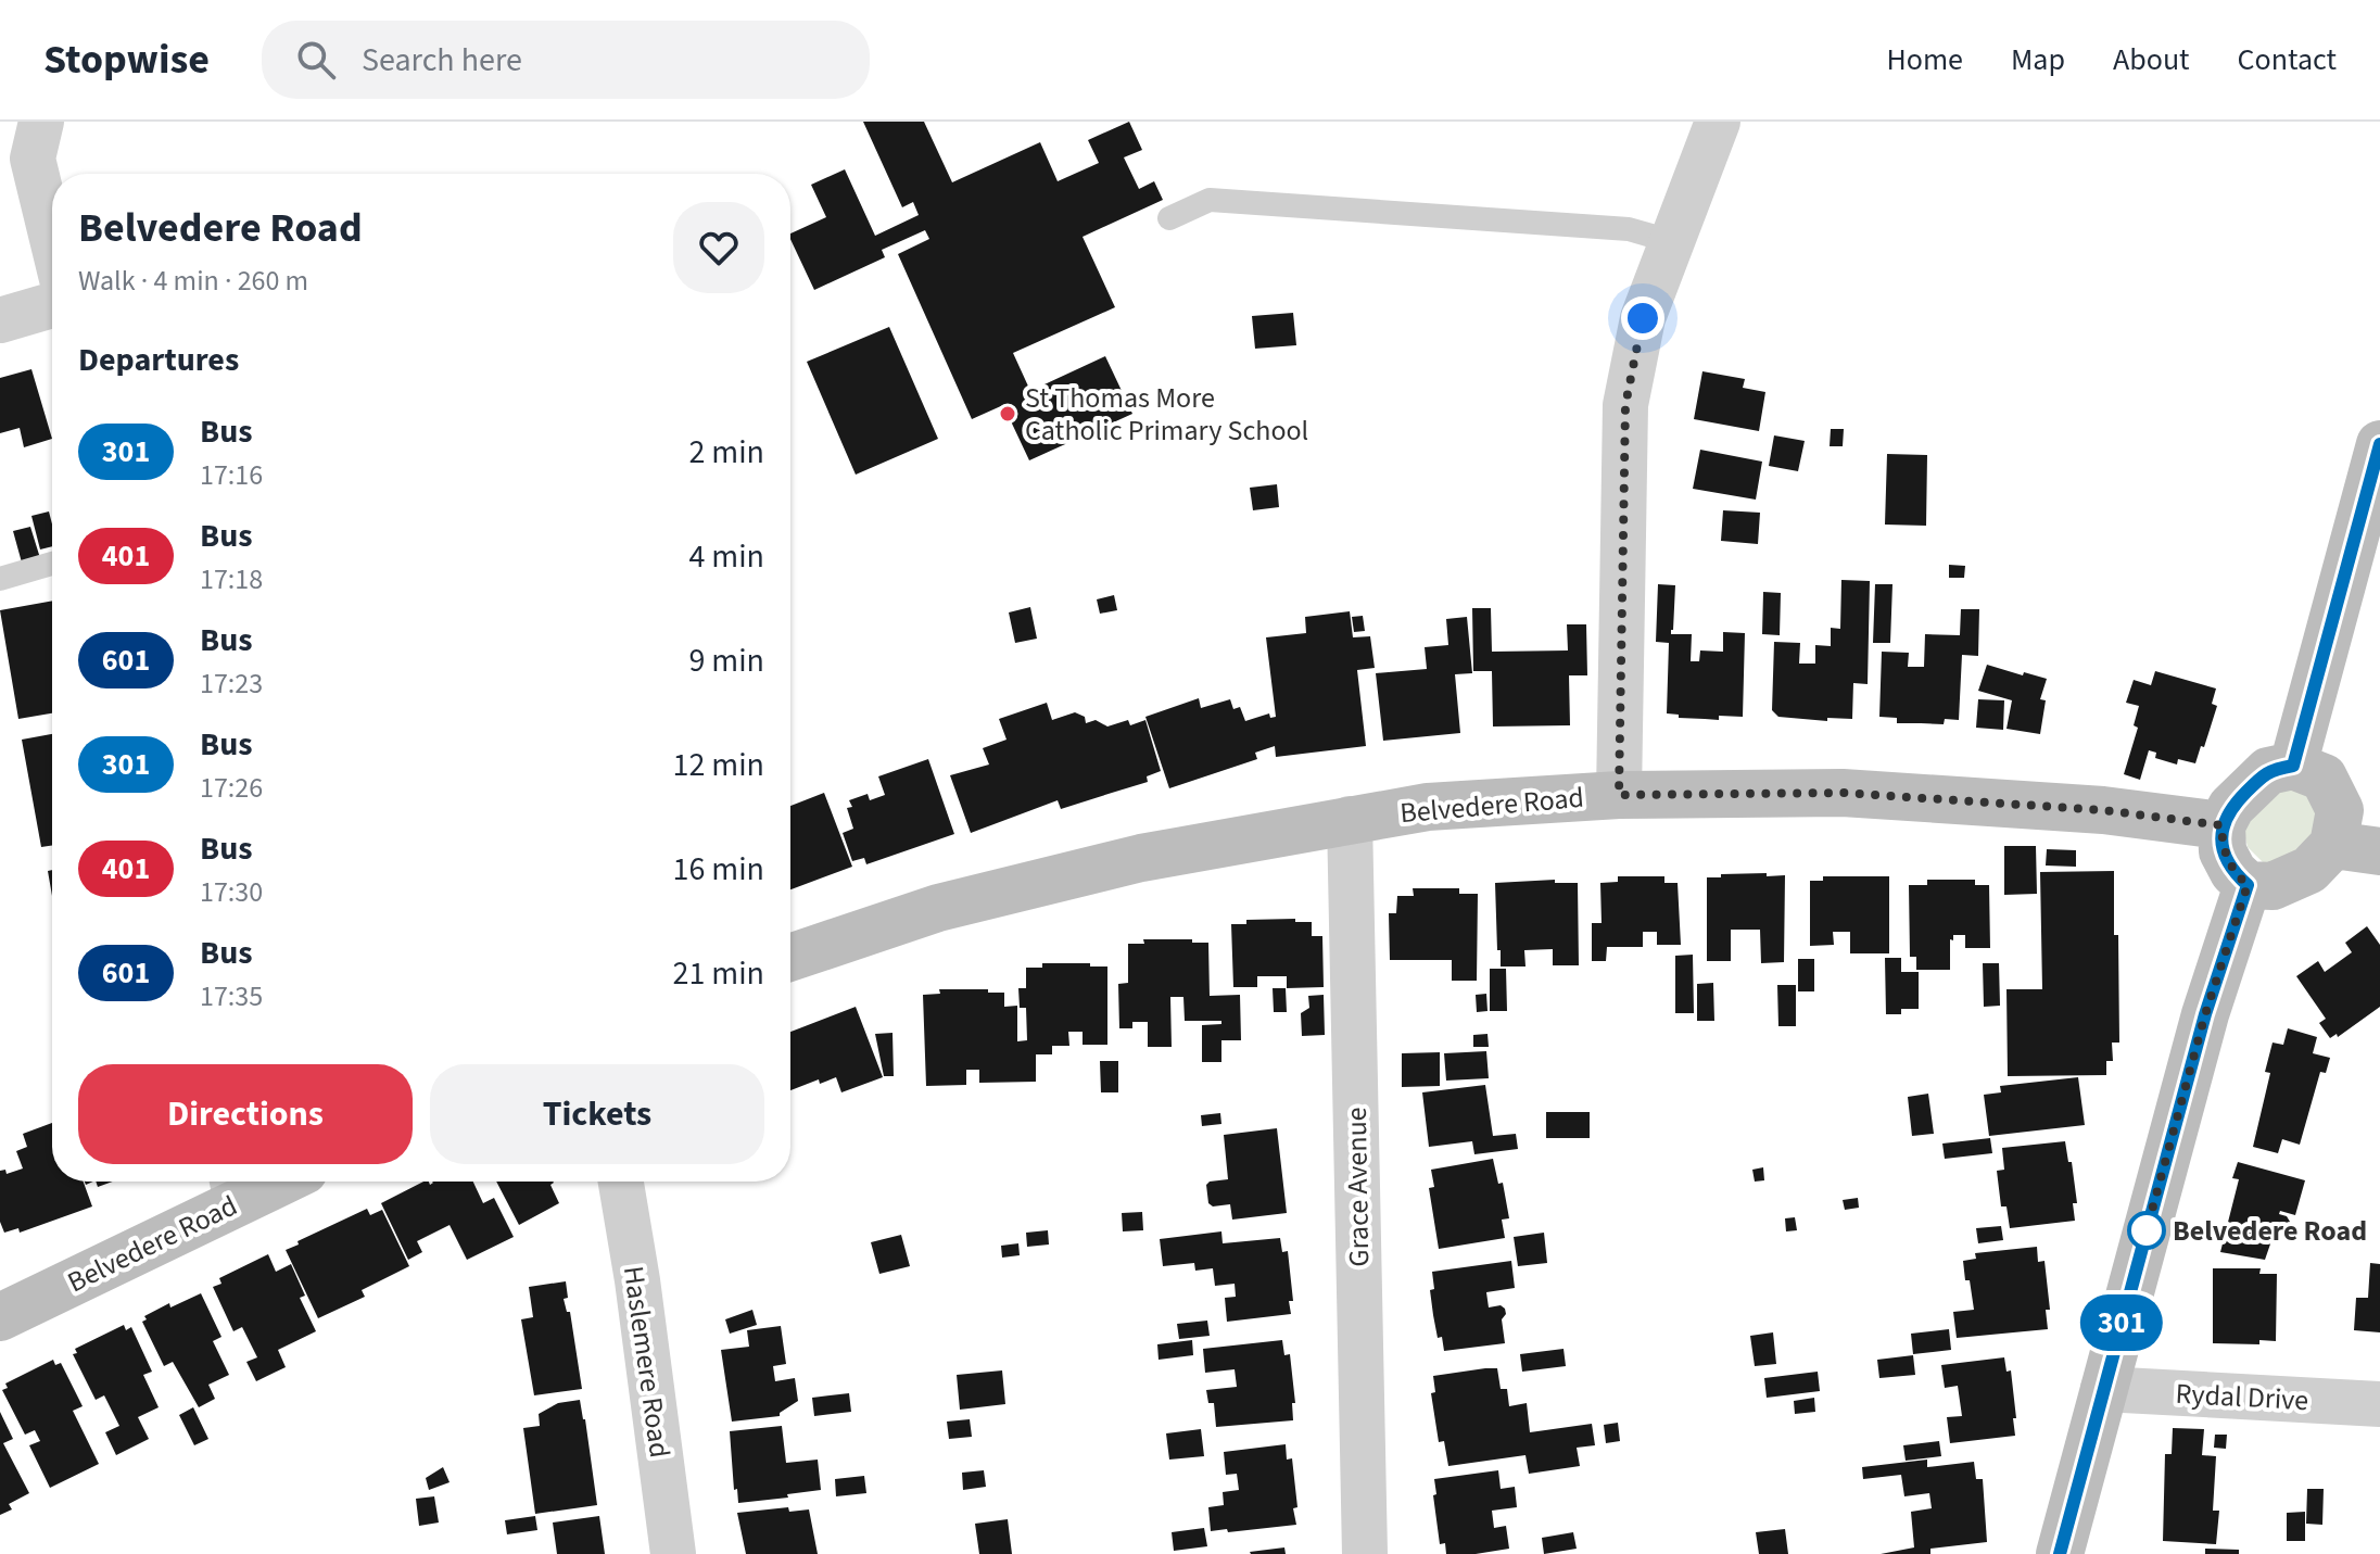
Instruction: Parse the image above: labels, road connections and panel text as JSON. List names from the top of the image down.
{
  "streets": {
    "street": [
      "Belvedere Road",
      "Grace Avenue",
      "Haslemere Road",
      "Rydal Drive"
    ]
  },
  "crossings": [
    ["Belvedere Road", "Grace Avenue"]
  ],
  "places": ["St Thomas More Catholic Primary School", "Belvedere Road"],
  "lines": ["bus line 301"],
  "page": {
    "header": "Stopwise",
    "search": "Search here",
    "nav": [
      "Home",
      "Map",
      "About",
      "Contact"
    ],
    "on_map": "301",
    "heading": [
      ["Belvedere Road", "Walk · 4 min · 260 m"],
      "Departures"
    ],
    "list": [
      {
        "mark": "301",
        "name": "Bus",
        "note": "17:16",
        "value": "2 min"
      },
      {
        "mark": "401",
        "name": "Bus",
        "note": "17:18",
        "value": "4 min"
      },
      {
        "mark": "601",
        "name": "Bus",
        "note": "17:23",
        "value": "9 min"
      },
      {
        "mark": "301",
        "name": "Bus",
        "note": "17:26",
        "value": "12 min"
      },
      {
        "mark": "401",
        "name": "Bus",
        "note": "17:30",
        "value": "16 min"
      },
      {
        "mark": "601",
        "name": "Bus",
        "note": "17:35",
        "value": "21 min"
      }
    ],
    "buttons": ["Directions", "Tickets"]
  }
}
